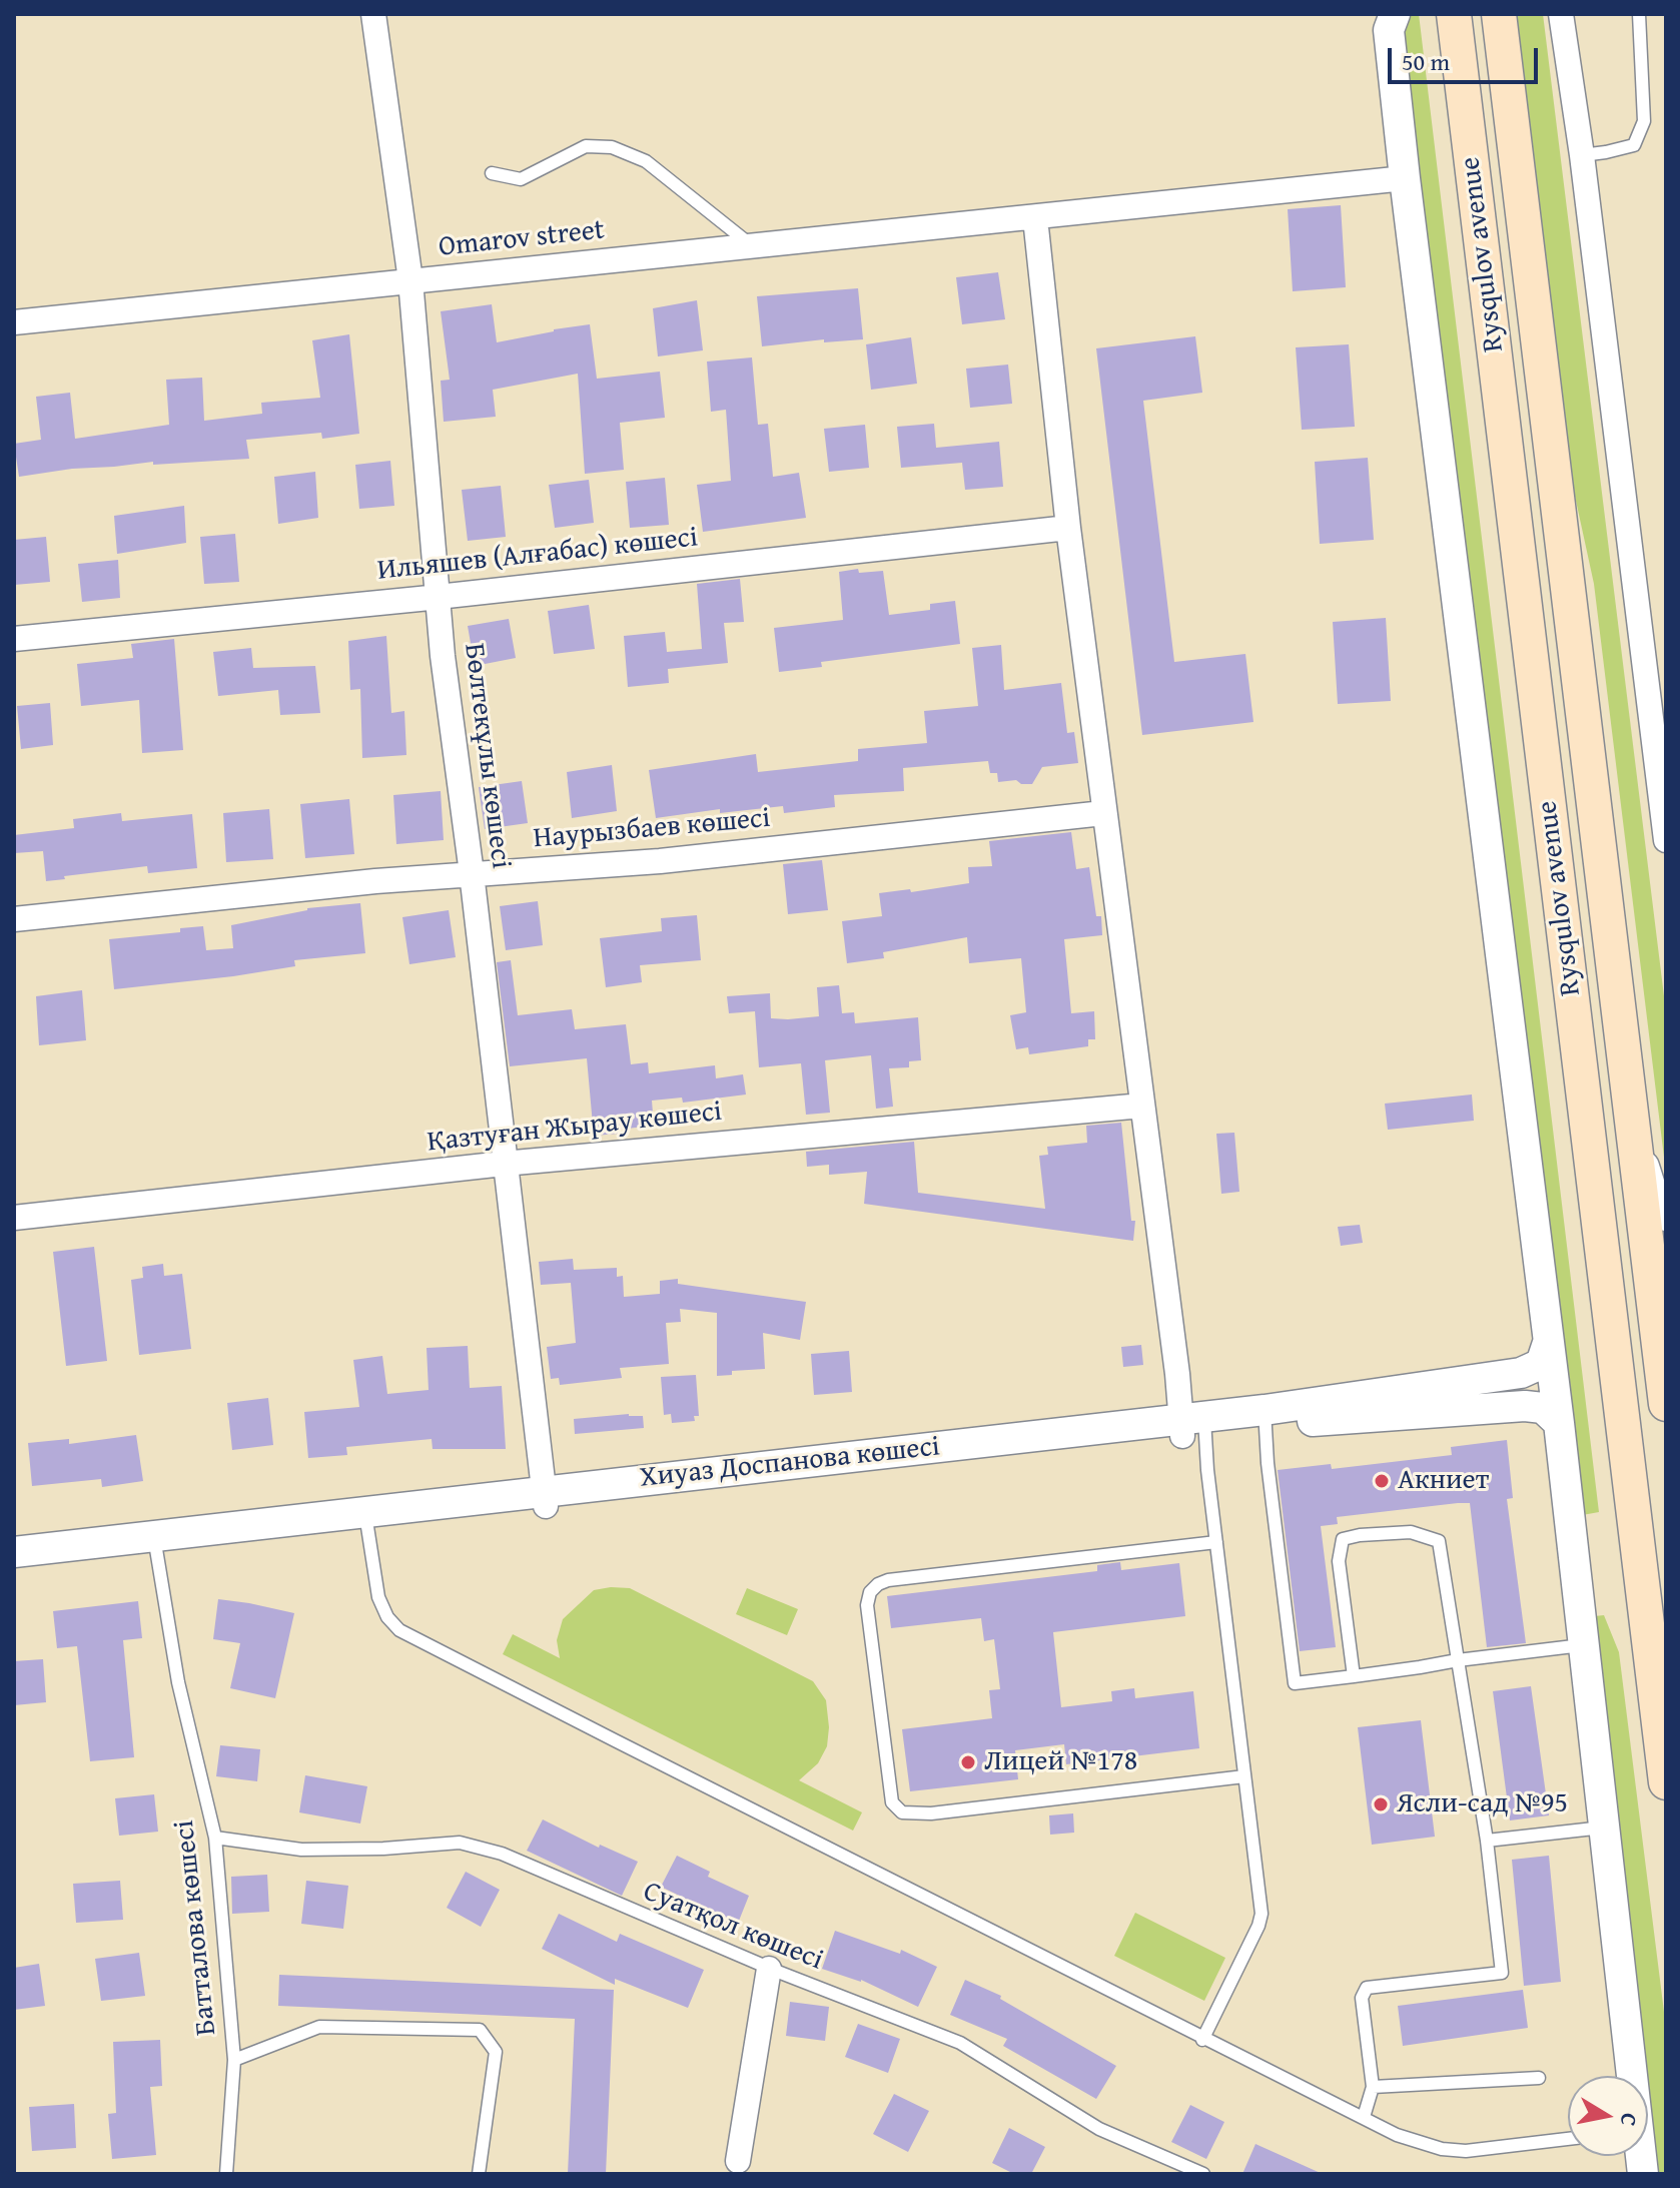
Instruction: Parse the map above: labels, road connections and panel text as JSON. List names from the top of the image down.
{
  "streets": {
    "main road": ["Rysqulov avenue"],
    "street": [
      "Omarov street",
      "Ильяшев (Алғабас) көшесі",
      "Бөлтекұлы көшесі",
      "Наурызбаев көшесі",
      "Қазтуған Жырау көшесі",
      "Хиуаз Доспанова көшесі"
    ],
    "lane": ["Суатқол көшесі", "Батталова көшесі"]
  },
  "crossings": [
    ["Omarov street", "Бөлтекұлы көшесі"],
    ["Ильяшев (Алғабас) көшесі", "Бөлтекұлы көшесі"],
    ["Бөлтекұлы көшесі", "Наурызбаев көшесі"],
    ["Бөлтекұлы көшесі", "Қазтуған Жырау көшесі"],
    ["Бөлтекұлы көшесі", "Хиуаз Доспанова көшесі"],
    ["Хиуаз Доспанова көшесі", "Батталова көшесі"],
    ["Суатқол көшесі", "Батталова көшесі"]
  ],
  "places": ["Акниет", "Лицей №178", "Ясли-сад №95"],
  "scale_bar": "50 m",
  "north": "right"
}
